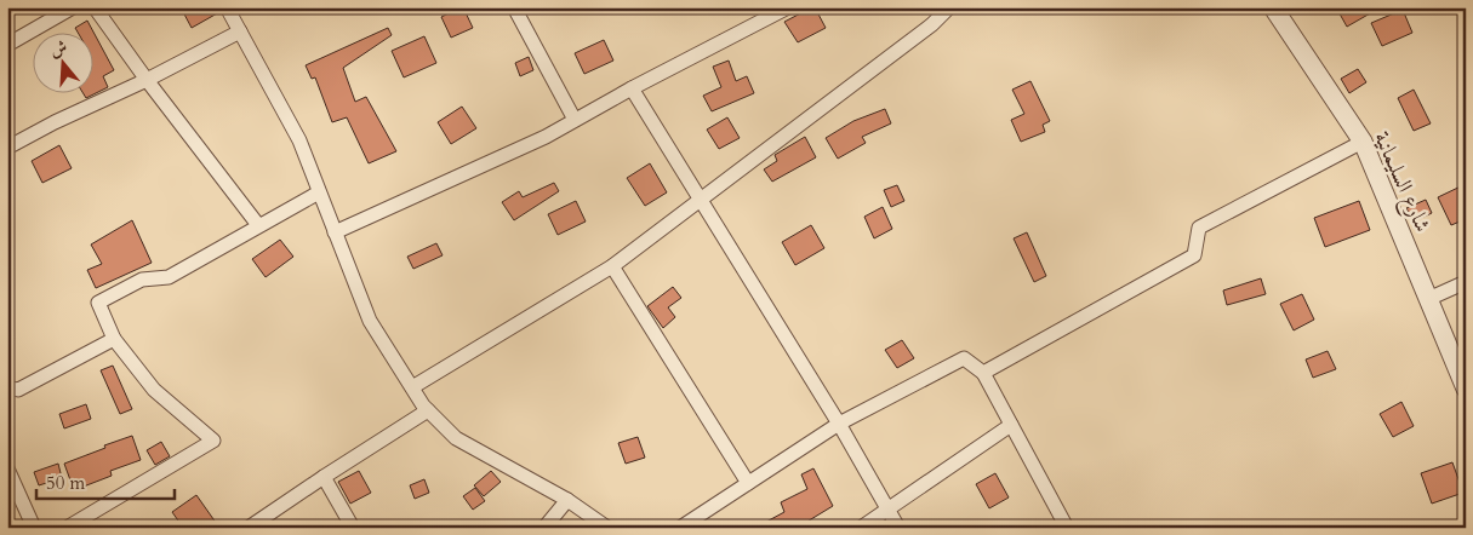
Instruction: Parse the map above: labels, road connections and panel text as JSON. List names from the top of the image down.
{
  "streets": {
    "street": ["شارع السليمانية"]
  },
  "scale_bar": "50 m",
  "north": "top"
}
